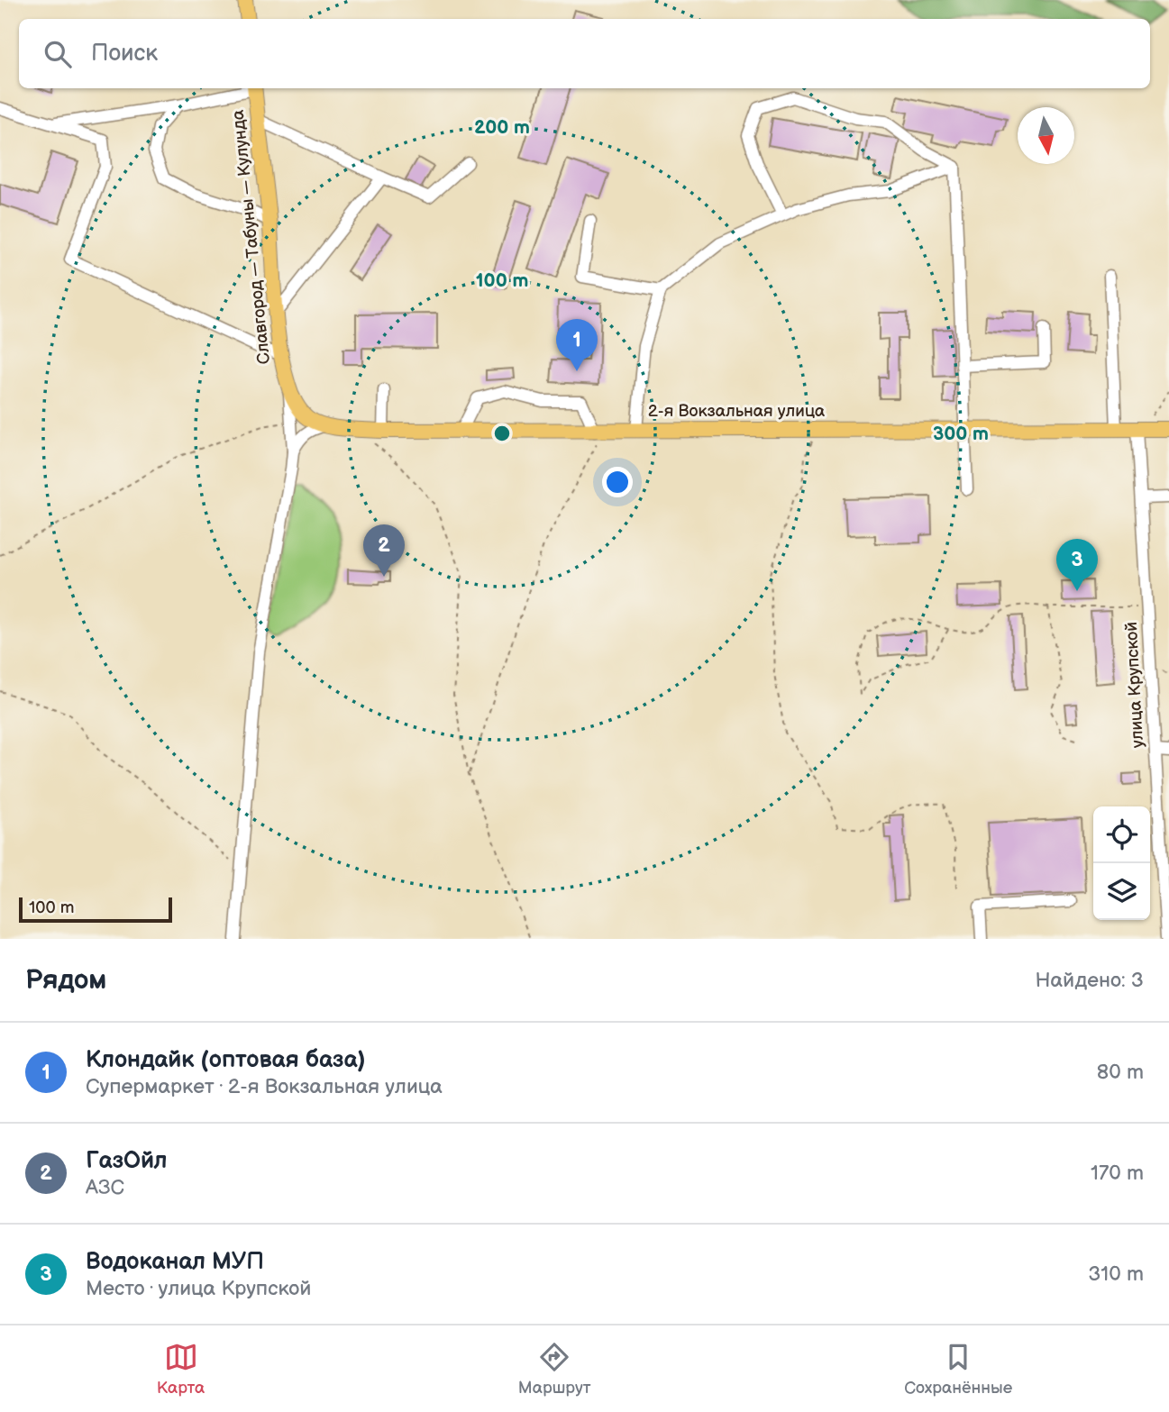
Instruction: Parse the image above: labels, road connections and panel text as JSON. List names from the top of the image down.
{
  "streets": {
    "main road": ["Славгород — Табуны — Кулунда", "2-я Вокзальная улица"],
    "street": ["улица Крупской"]
  },
  "crossings": [
    ["Славгород — Табуны — Кулунда", "2-я Вокзальная улица"],
    ["2-я Вокзальная улица", "улица Крупской"]
  ],
  "scale_bar": "100 m",
  "north": "bottom",
  "page": {
    "search": "Поиск",
    "pins": ["1", "2", "3"],
    "scale": "100 m",
    "heading": ["Рядом", "Найдено: 3"],
    "list": [
      {
        "mark": "1",
        "name": "Клондайк (оптовая база)",
        "note": "Супермаркет · 2-я Вокзальная улица",
        "value": "80 m"
      },
      {
        "mark": "2",
        "name": "ГазОйл",
        "note": "АЗС",
        "value": "170 m"
      },
      {
        "mark": "3",
        "name": "Водоканал МУП",
        "note": "Место · улица Крупской",
        "value": "310 m"
      }
    ],
    "nav": ["Карта", "Маршрут", "Сохранённые"]
  },
  "rings": ["200 m", "100 m", "300 m"]
}
